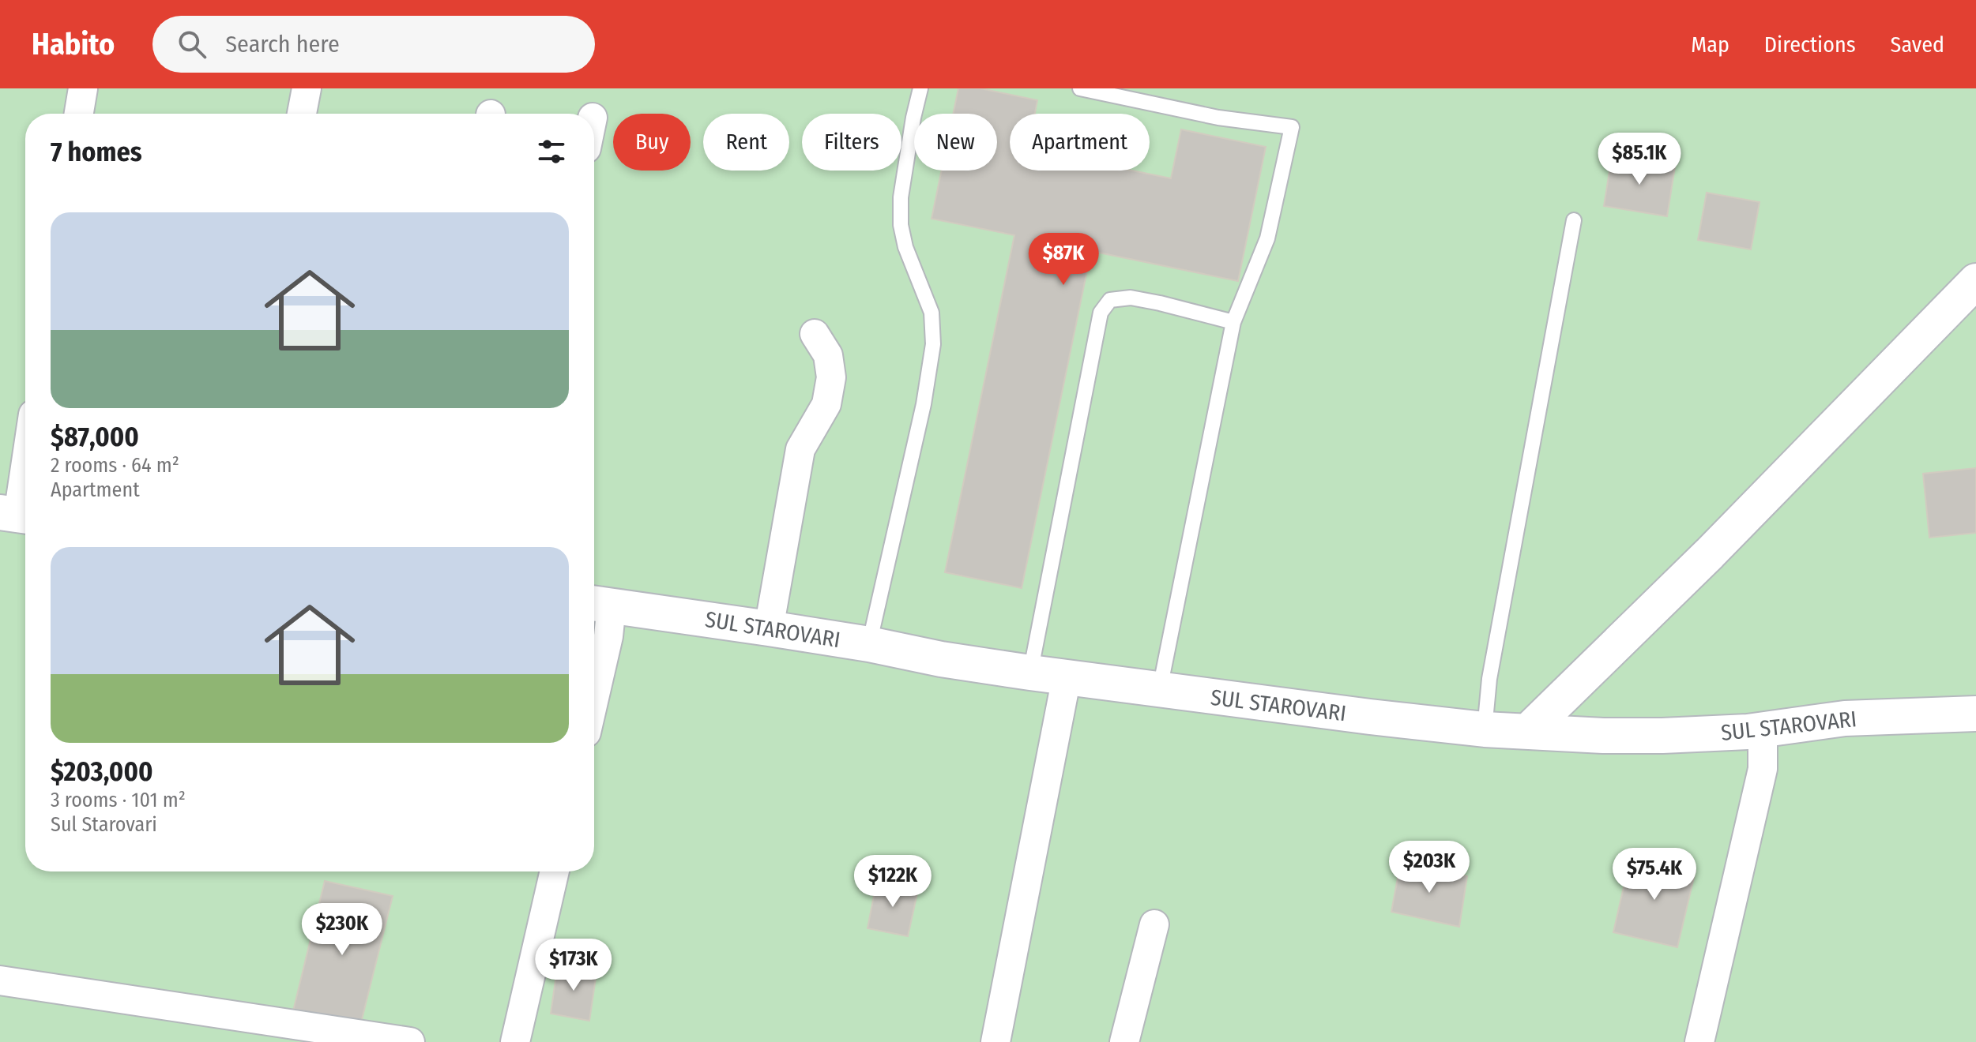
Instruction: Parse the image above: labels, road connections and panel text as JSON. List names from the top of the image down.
{
  "streets": {
    "main road": ["SUL STAROVARI"]
  },
  "page": {
    "header": "Habito",
    "search": "Search here",
    "nav": ["Map", "Directions", "Saved"],
    "chip": [
      "Buy",
      "Rent",
      "Filters",
      "New",
      "Apartment"
    ],
    "heading": "7 homes",
    "price": [
      "$85.1K",
      "$87K",
      "$203K",
      "$75.4K",
      "$122K",
      "$230K",
      "$173K"
    ],
    "list": [
      {
        "name": "$87,000",
        "note": "2 rooms · 64 m² · Apartment"
      },
      {
        "name": "$203,000",
        "note": "3 rooms · 101 m² · Sul Starovari"
      }
    ]
  }
}
